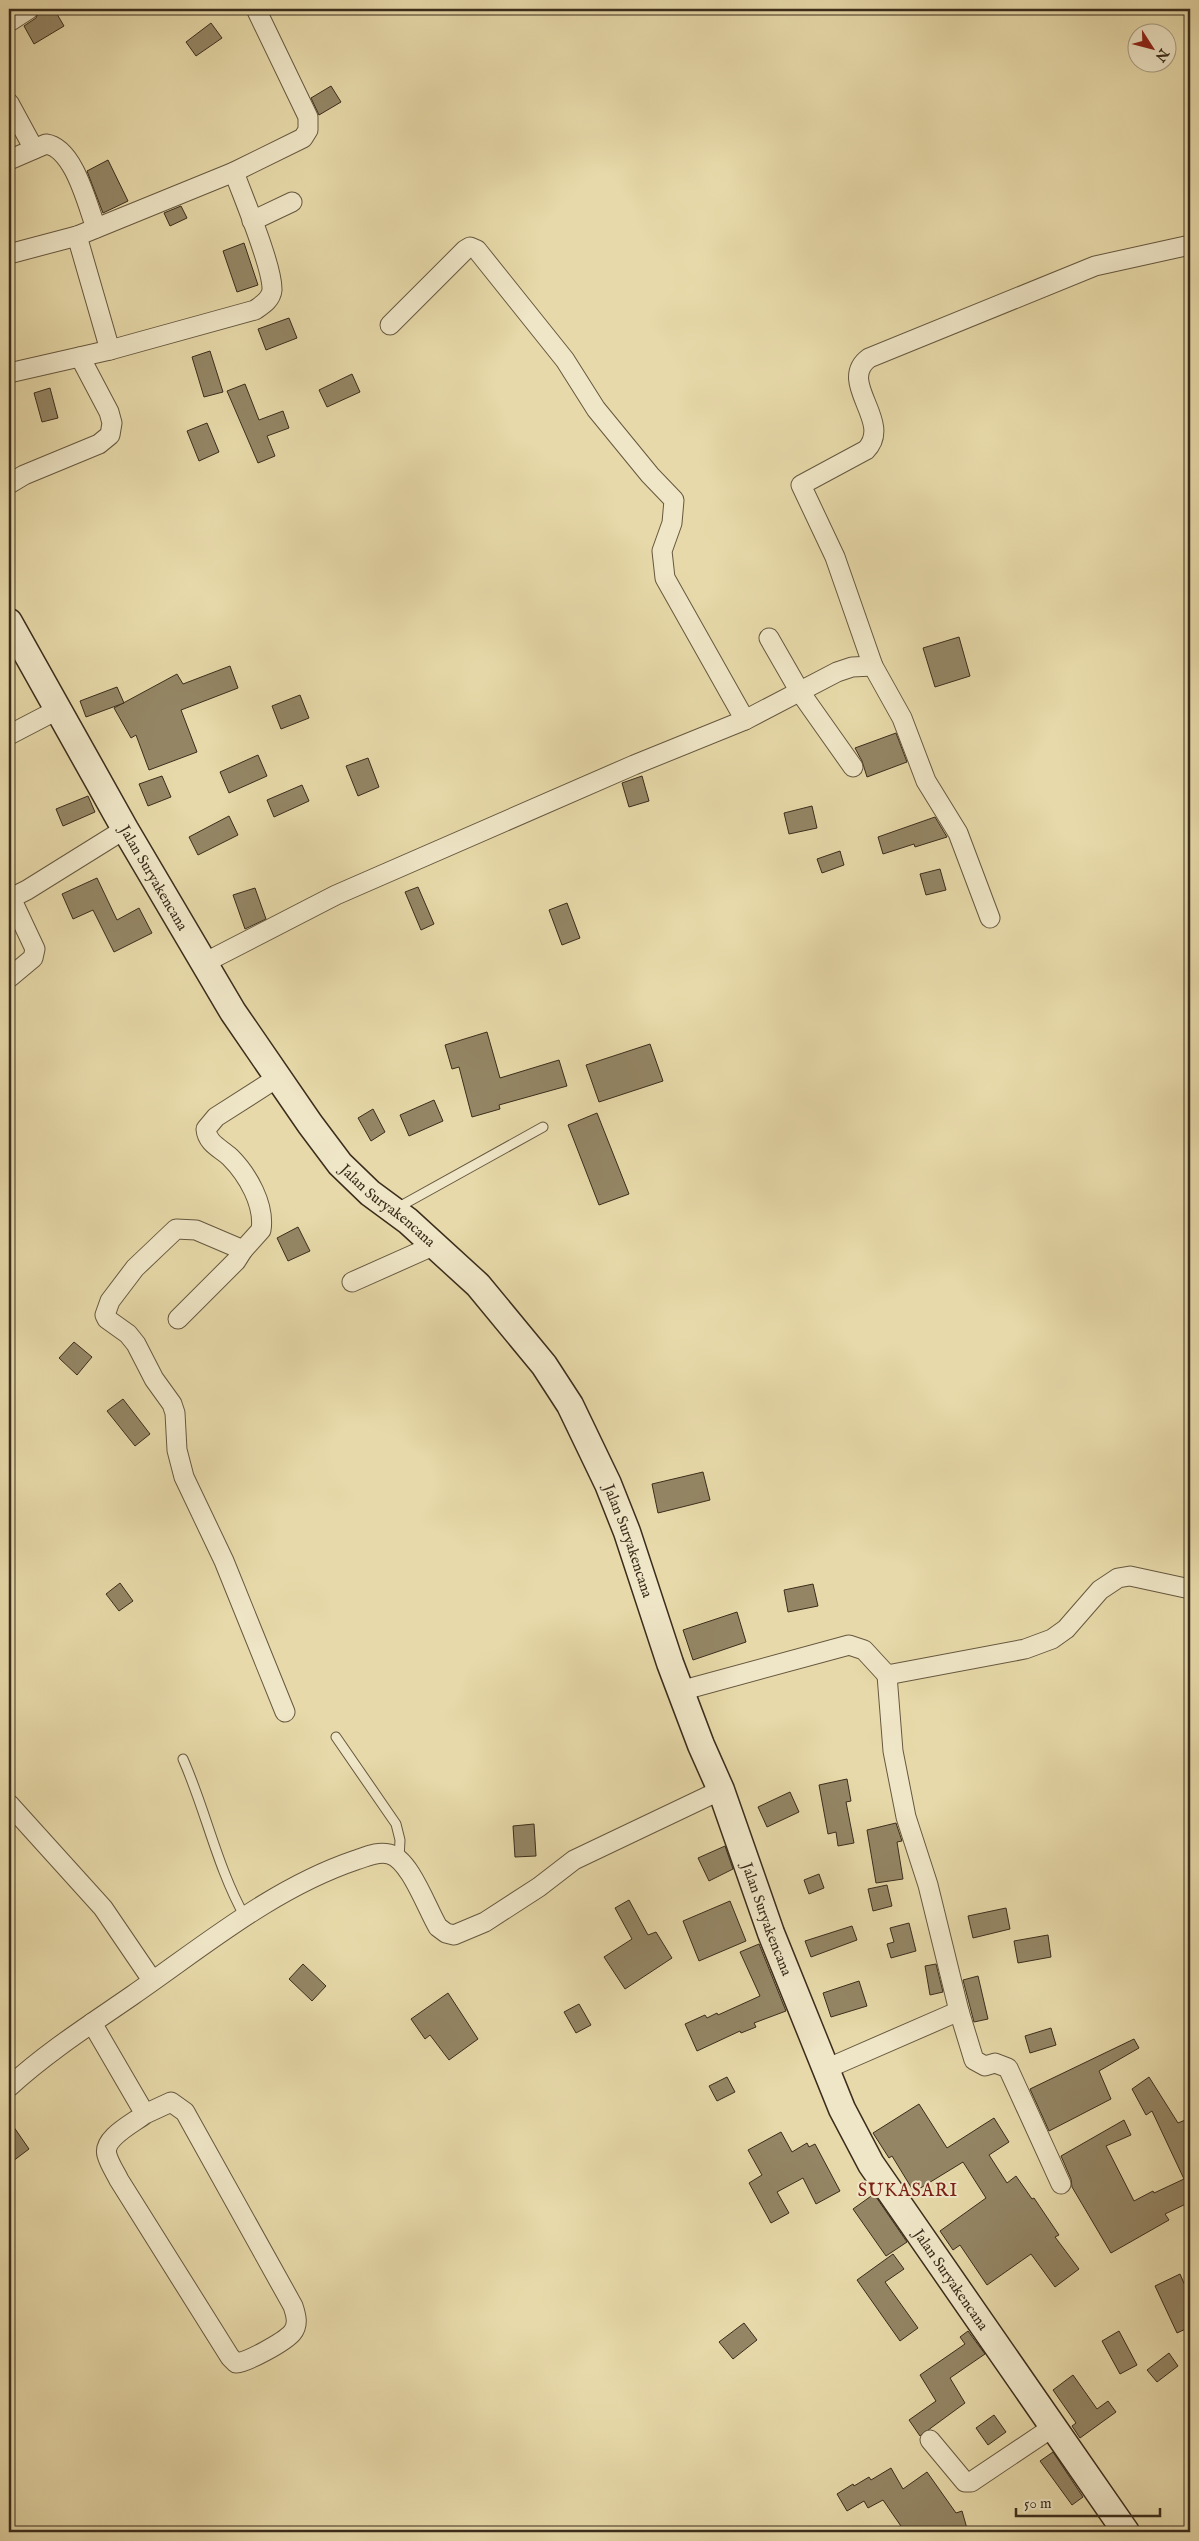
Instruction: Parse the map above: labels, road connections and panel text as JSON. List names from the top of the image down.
{
  "streets": {
    "street": ["Jalan Suryakencana"]
  },
  "districts": ["SUKASARI"],
  "scale_bar": "50 m",
  "north": "bottom right"
}
